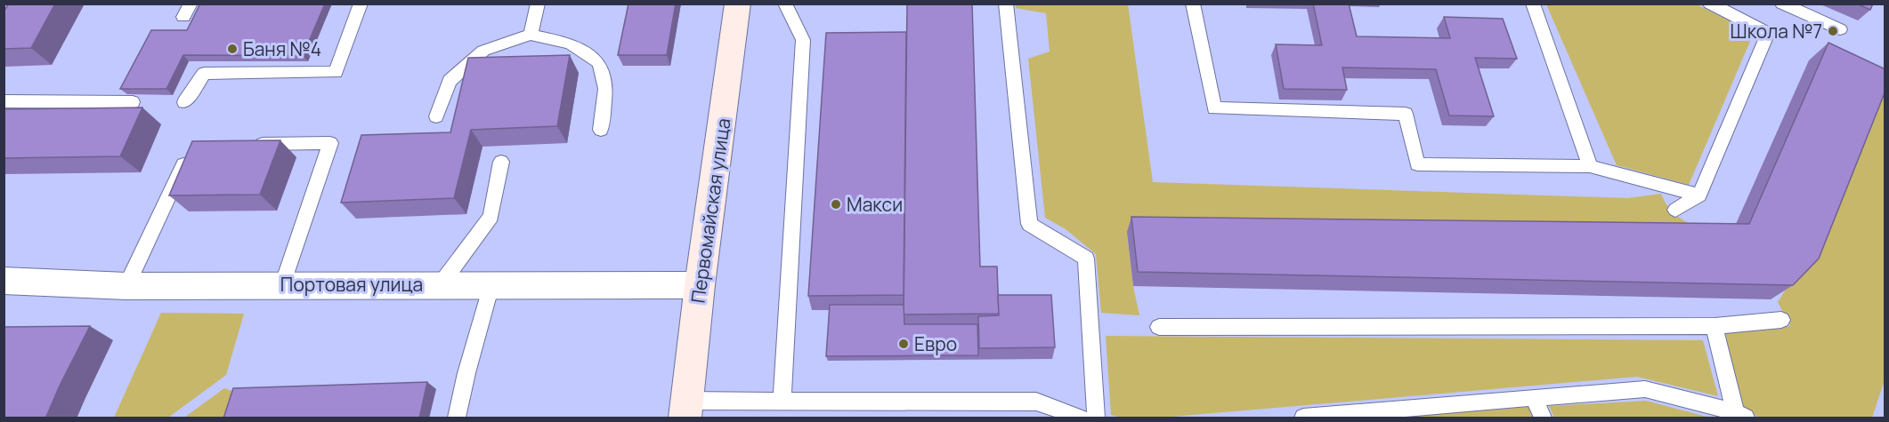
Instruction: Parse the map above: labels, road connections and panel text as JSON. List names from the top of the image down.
{
  "streets": {
    "street": ["Первомайская улица", "Портовая улица"]
  },
  "crossings": [
    ["Первомайская улица", "Портовая улица"]
  ],
  "places": [
    "Школа №7",
    "Баня №4",
    "Макси",
    "Евро"
  ]
}
